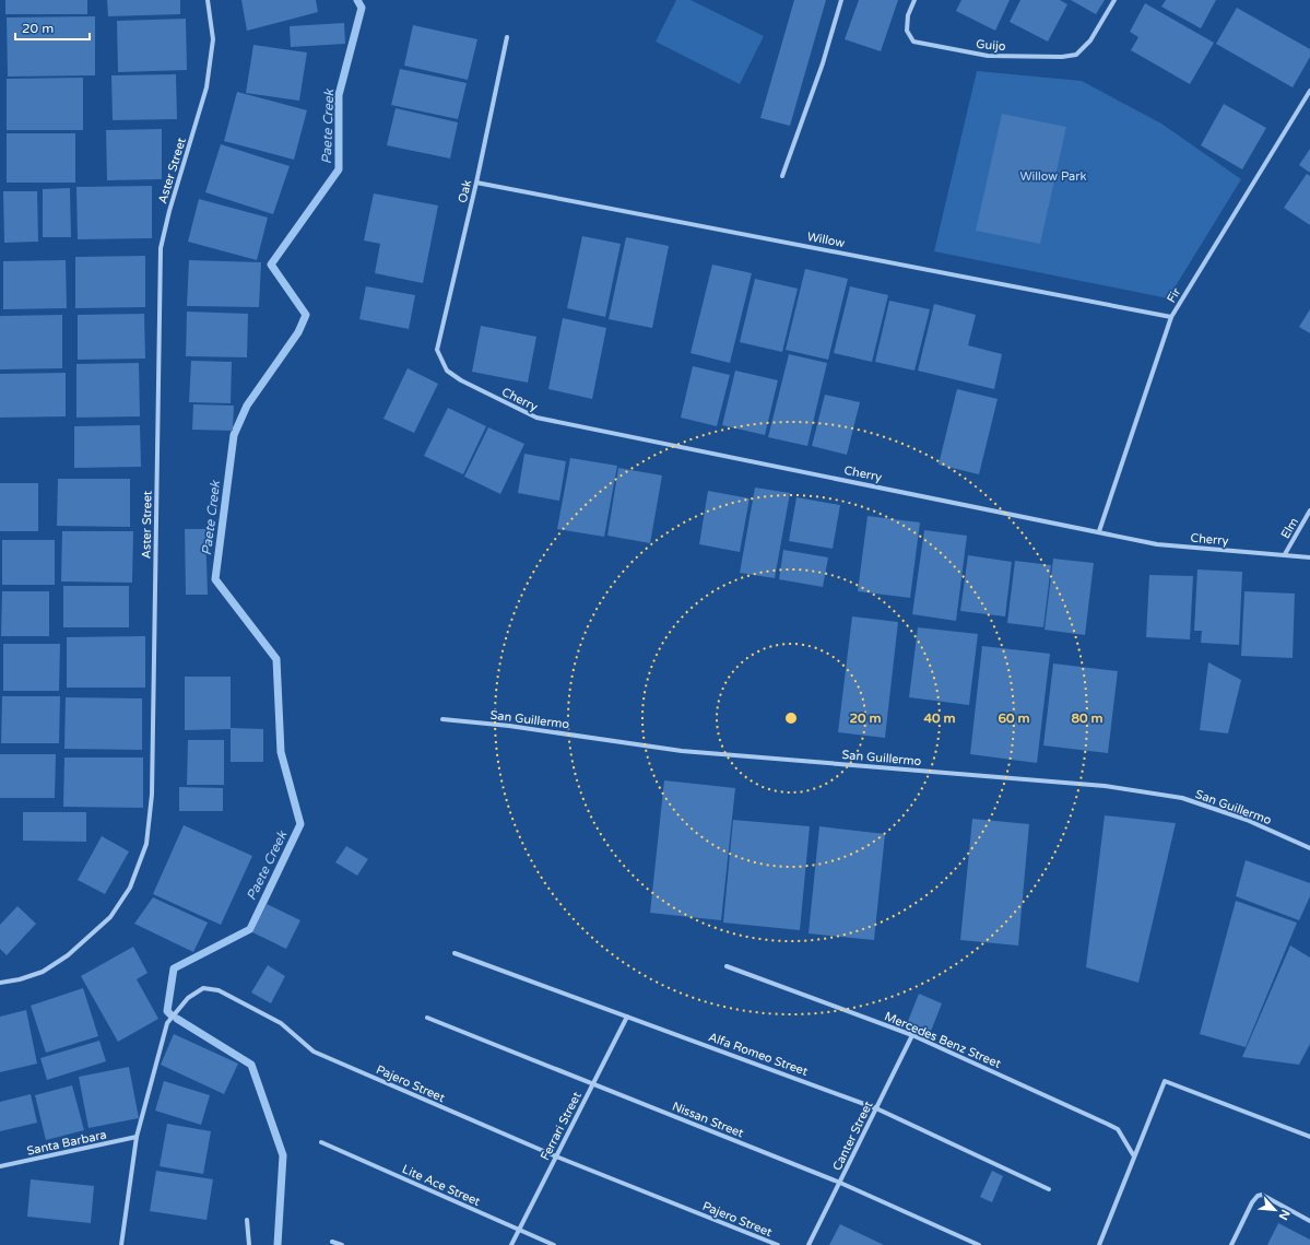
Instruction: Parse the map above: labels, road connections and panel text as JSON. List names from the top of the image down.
{
  "streets": {
    "street": [
      "Guijo",
      "Aster Street",
      "Oak",
      "Willow",
      "Fir",
      "Cherry",
      "Elm",
      "San Guillermo",
      "Mercedes Benz Street",
      "Alfa Romeo Street",
      "Pajero Street",
      "Nissan Street",
      "Ferrari Street",
      "Canter Street",
      "Santa Barbara",
      "Lite Ace Street"
    ]
  },
  "crossings": [
    ["Oak", "Willow"],
    ["Oak", "Cherry"],
    ["Willow", "Fir"],
    ["Fir", "Cherry"],
    ["Cherry", "Elm"],
    ["Mercedes Benz Street", "Canter Street"],
    ["Alfa Romeo Street", "Ferrari Street"],
    ["Alfa Romeo Street", "Canter Street"],
    ["Pajero Street", "Ferrari Street"],
    ["Pajero Street", "Santa Barbara"],
    ["Nissan Street", "Ferrari Street"],
    ["Nissan Street", "Canter Street"],
    ["Ferrari Street", "Lite Ace Street"]
  ],
  "water": ["Paete Creek"],
  "parks": ["Willow Park"],
  "scale_bar": "20 m",
  "north": "bottom right",
  "rings": [
    "20 m",
    "40 m",
    "60 m",
    "80 m"
  ]
}
